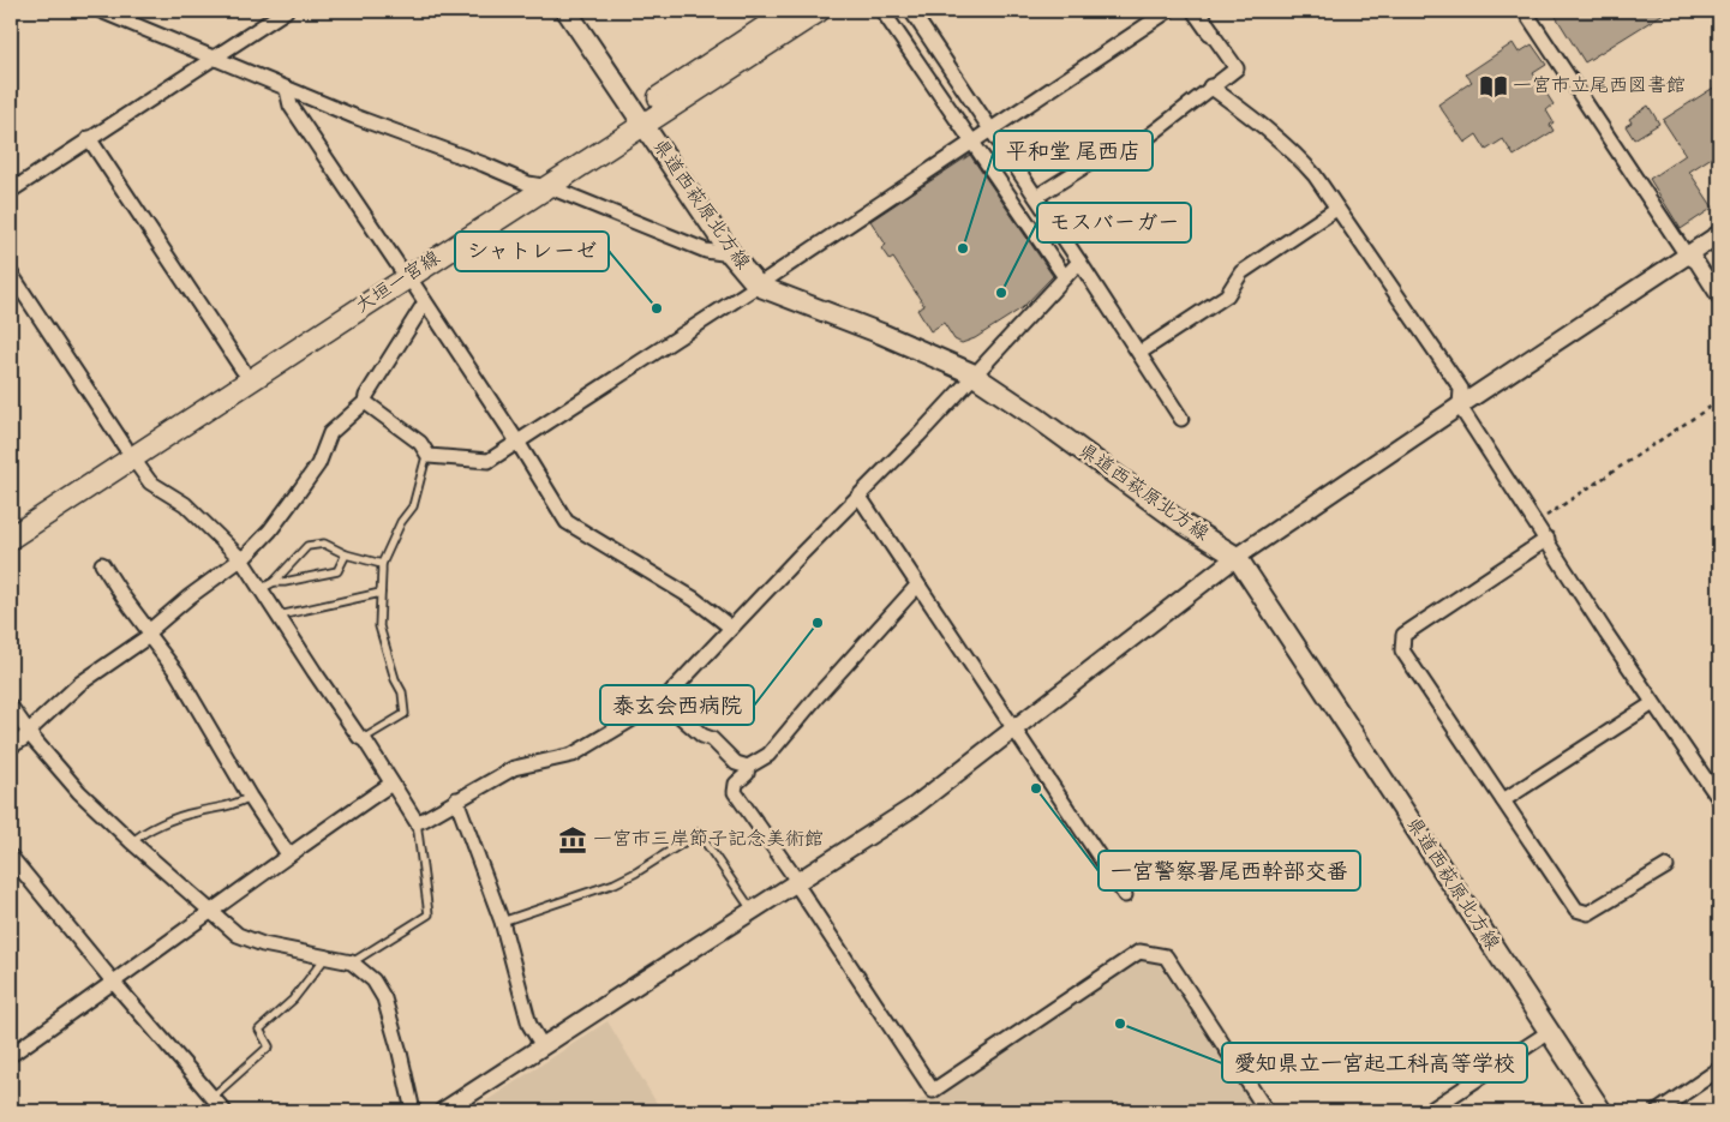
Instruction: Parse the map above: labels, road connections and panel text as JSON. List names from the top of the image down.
{
  "streets": {
    "main road": ["県道西萩原北方線", "大垣一宮線"]
  },
  "crossings": [
    ["県道西萩原北方線", "大垣一宮線"]
  ],
  "places": {
    "library": ["一宮市立尾西図書館"],
    "other": [
      "平和堂 尾西店",
      "モスバーガー",
      "シャトレーゼ",
      "泰玄会西病院",
      "一宮警察署尾西幹部交番",
      "愛知県立一宮起工科高等学校"
    ],
    "museum": ["一宮市三岸節子記念美術館"]
  }
}
